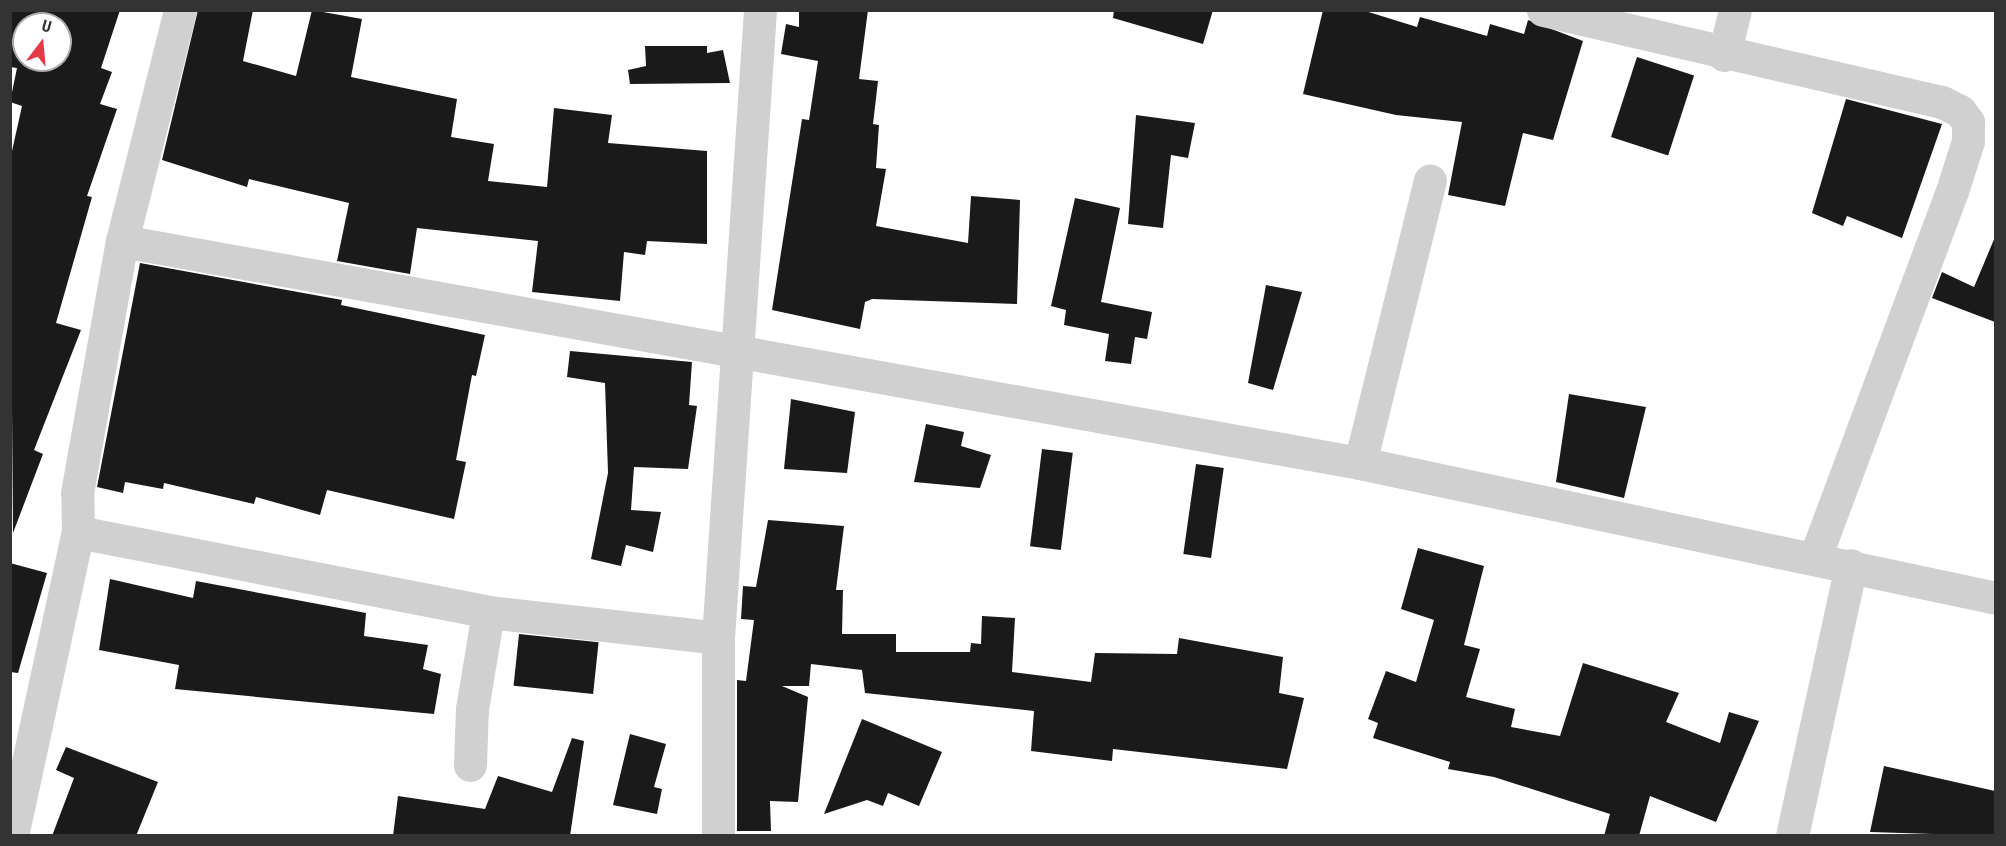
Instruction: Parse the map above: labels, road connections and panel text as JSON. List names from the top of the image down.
{
  "north": "top"
}
